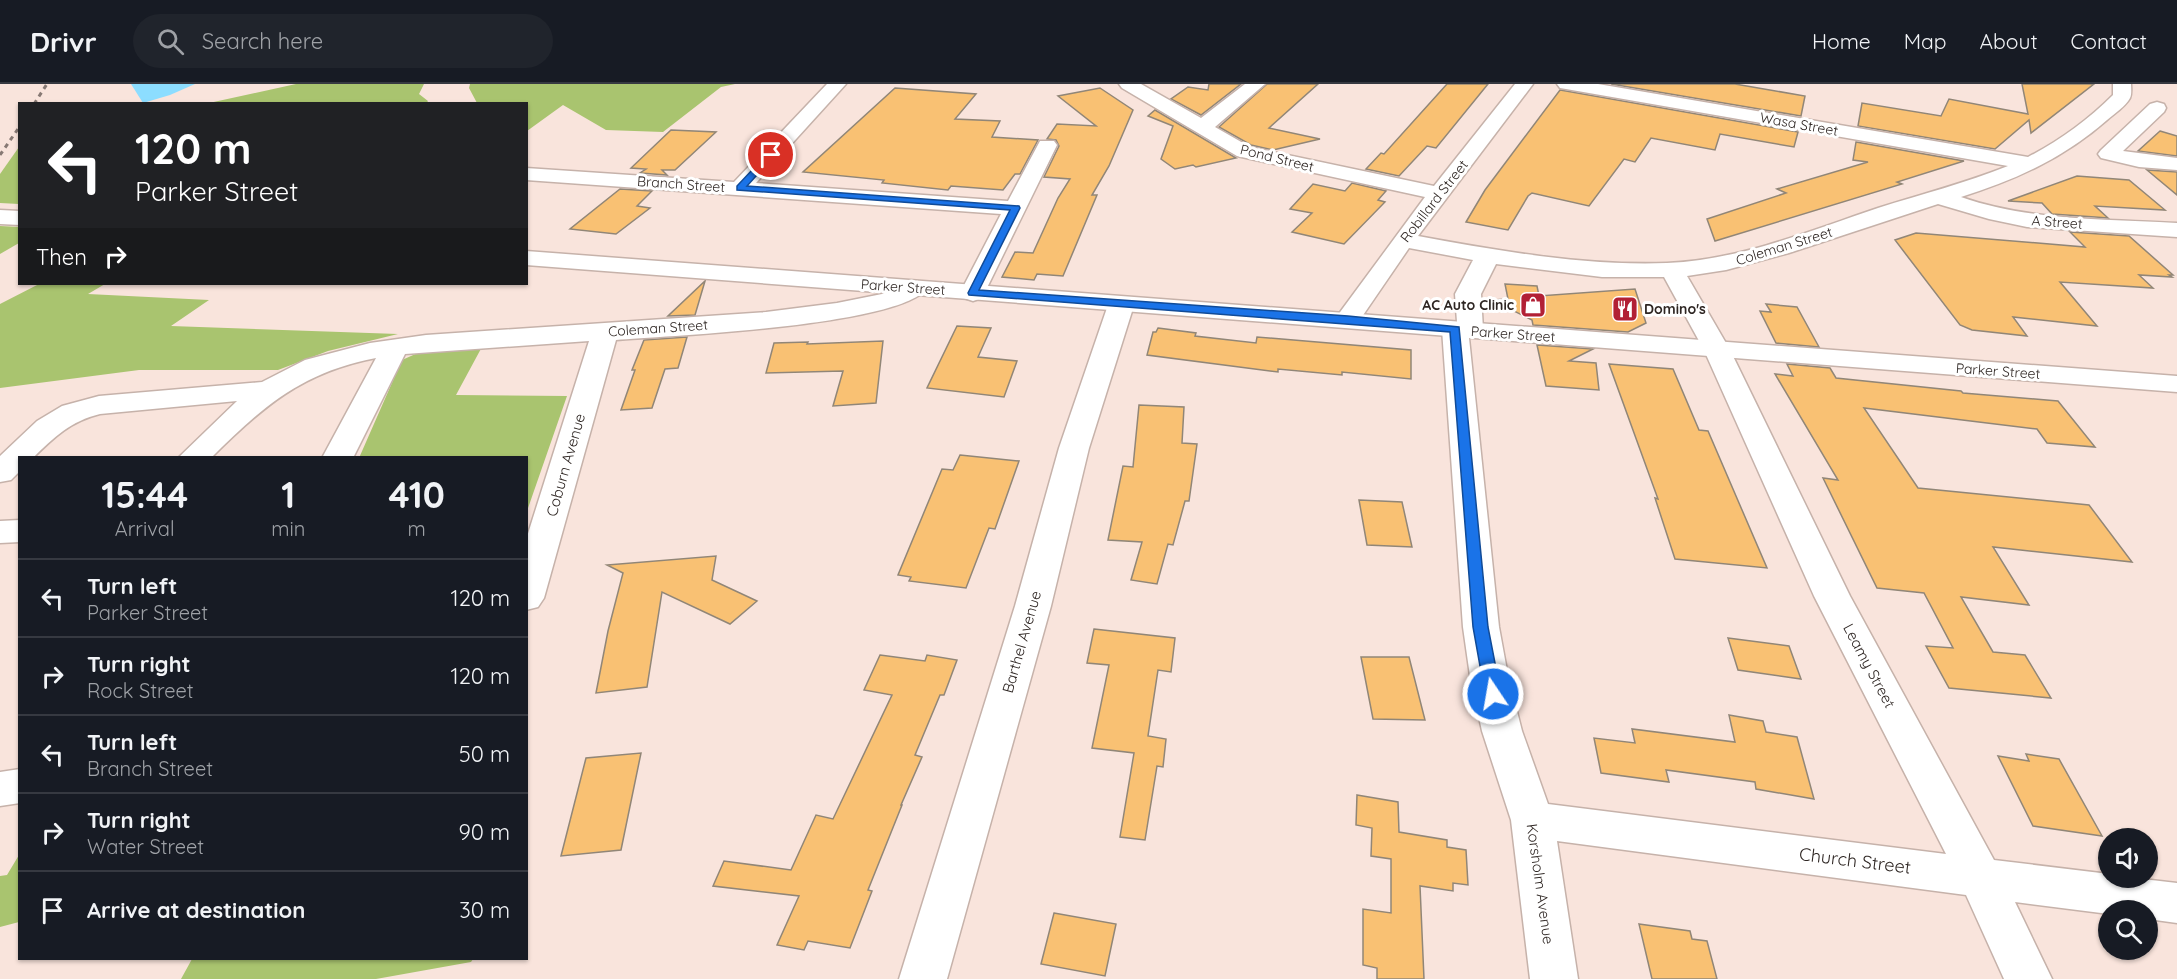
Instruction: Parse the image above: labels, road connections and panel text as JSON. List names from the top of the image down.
{
  "streets": {
    "street": [
      "Wasa Street",
      "Pond Street",
      "Branch Street",
      "Robillard Street",
      "A Street",
      "Coleman Street",
      "Parker Street",
      "Coburn Avenue",
      "Barthel Avenue",
      "Leamy Street",
      "Church Street",
      "Korsholm Avenue"
    ]
  },
  "crossings": [
    ["Wasa Street", "Coleman Street"],
    ["Pond Street", "Robillard Street"],
    ["Robillard Street", "Coleman Street"],
    ["Robillard Street", "Parker Street"],
    ["A Street", "Coleman Street"],
    ["Coleman Street", "Parker Street"],
    ["Coleman Street", "Coburn Avenue"],
    ["Coleman Street", "Leamy Street"],
    ["Coleman Street", "Korsholm Avenue"],
    ["Parker Street", "Barthel Avenue"],
    ["Parker Street", "Leamy Street"],
    ["Parker Street", "Korsholm Avenue"],
    ["Leamy Street", "Church Street"],
    ["Church Street", "Korsholm Avenue"]
  ],
  "places": {
    "shop": ["AC Auto Clinic"],
    "restaurant": ["Domino's"]
  },
  "page": {
    "header": "Drivr",
    "search": "Search here",
    "nav": [
      "Home",
      "Map",
      "About",
      "Contact"
    ],
    "turn": ["120 m", "Parker Street"],
    "then": "Then",
    "eta": [
      "15:44",
      "Arrival",
      "1",
      "min",
      "410",
      "m"
    ],
    "list": [
      {
        "name": "Turn left",
        "note": "Parker Street",
        "value": "120 m"
      },
      {
        "name": "Turn right",
        "note": "Rock Street",
        "value": "120 m"
      },
      {
        "name": "Turn left",
        "note": "Branch Street",
        "value": "50 m"
      },
      {
        "name": "Turn right",
        "note": "Water Street",
        "value": "90 m"
      },
      {
        "name": "Arrive at destination",
        "value": "30 m"
      }
    ]
  }
}
